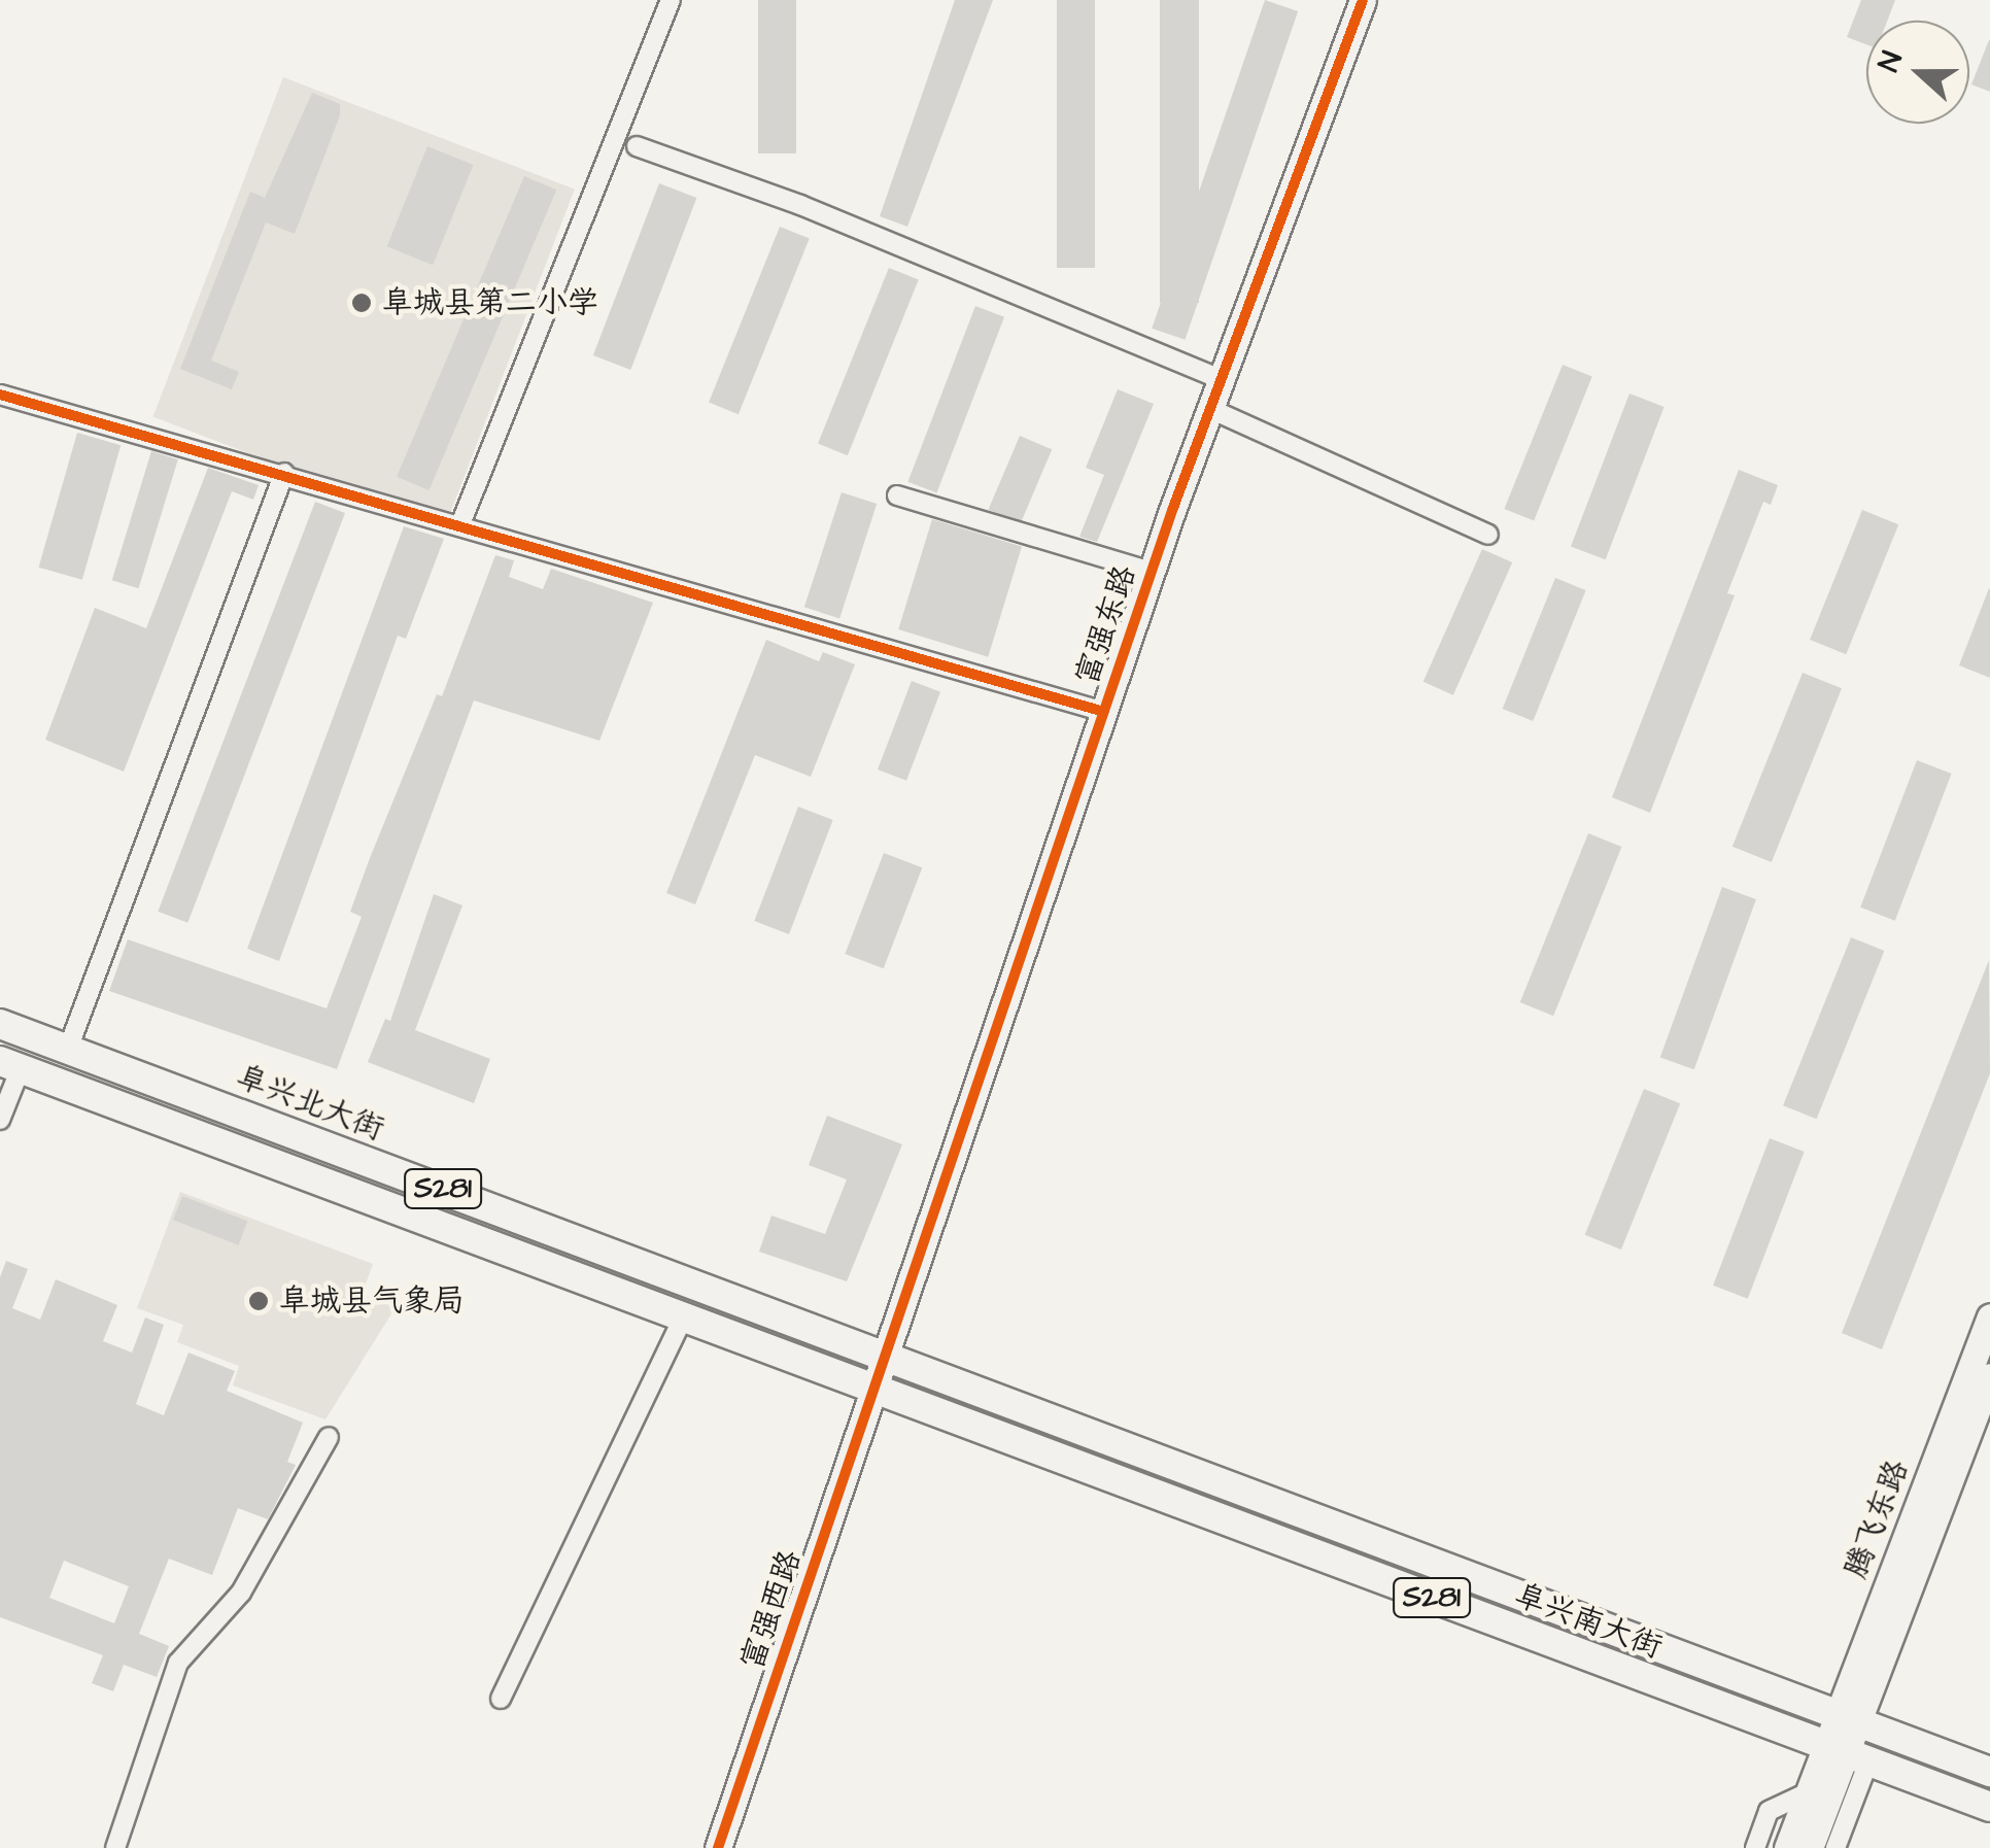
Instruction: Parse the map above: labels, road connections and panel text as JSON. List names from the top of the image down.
{
  "streets": {
    "main road": ["阜兴北大街", "S281", "阜兴南大街"],
    "street": ["富强东路", "腾飞东路", "富强西路"]
  },
  "crossings": [
    ["富强东路", "阜兴北大街"],
    ["富强东路", "S281"],
    ["富强东路", "富强西路"],
    ["富强东路", "阜兴南大街"],
    ["阜兴北大街", "阜兴南大街"],
    ["S281", "富强西路"],
    ["S281", "阜兴南大街"],
    ["腾飞东路", "阜兴南大街"],
    ["富强西路", "阜兴南大街"]
  ],
  "places": ["阜城县第二小学", "阜城县气象局"],
  "north": "left"
}
